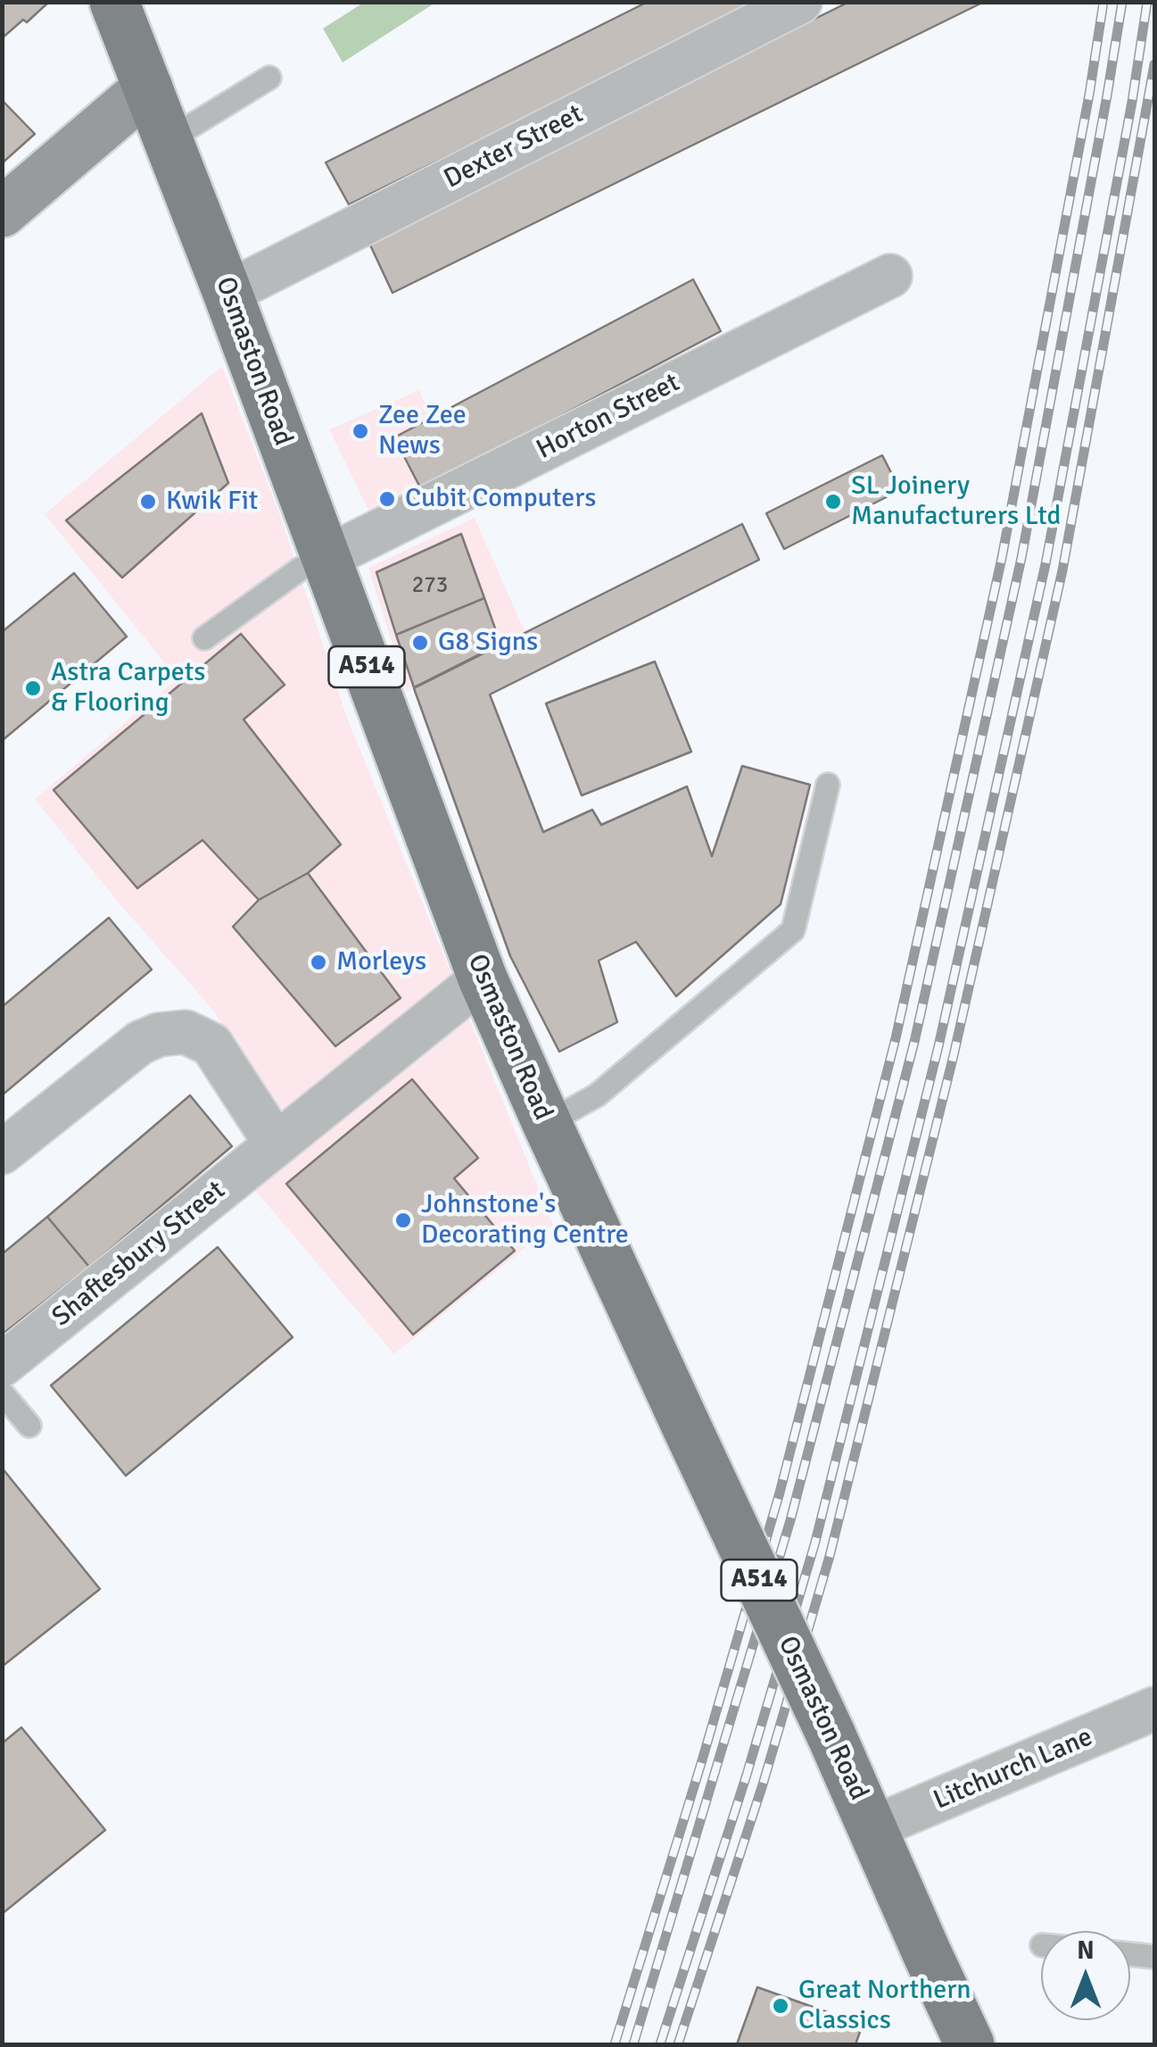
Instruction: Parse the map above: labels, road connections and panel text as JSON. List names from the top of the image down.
{
  "streets": {
    "main road": ["Osmaston Road", "A514"],
    "street": [
      "Dexter Street",
      "Horton Street",
      "Shaftesbury Street",
      "Litchurch Lane"
    ]
  },
  "crossings": [
    ["Dexter Street", "Osmaston Road"],
    ["Osmaston Road", "Horton Street"],
    ["Osmaston Road", "Shaftesbury Street"],
    ["Osmaston Road", "Litchurch Lane"]
  ],
  "places": [
    "Zee Zee News",
    "Cubit Computers",
    "Kwik Fit",
    "SL Joinery Manufacturers Ltd",
    "G8 Signs",
    "Astra Carpets & Flooring",
    "Morleys",
    "Johnstone's Decorating Centre",
    "Great Northern Classics"
  ],
  "house_numbers": ["273"],
  "north": "top"
}
